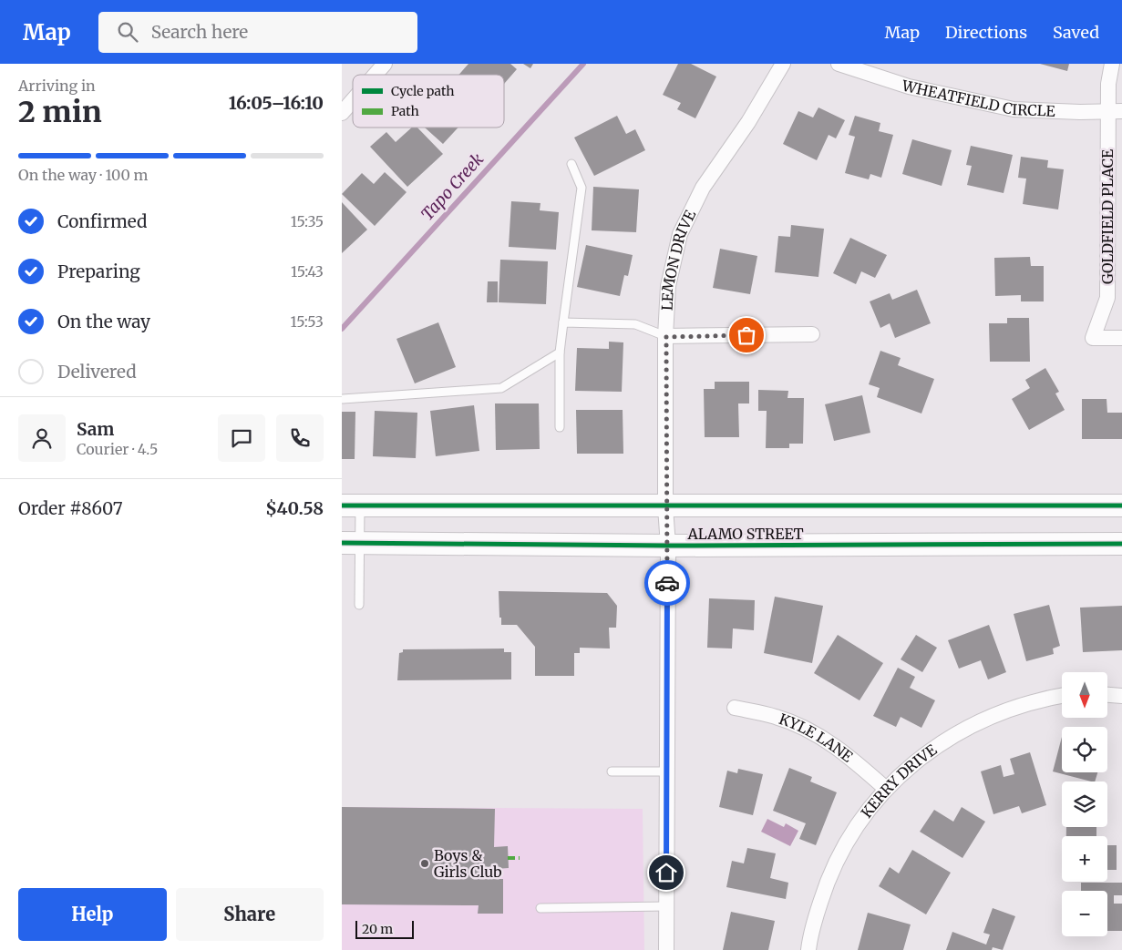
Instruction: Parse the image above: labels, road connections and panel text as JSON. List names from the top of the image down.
{
  "streets": {
    "main road": ["ALAMO STREET"],
    "street": [
      "WHEATFIELD CIRCLE",
      "GOLDFIELD PLACE",
      "LEMON DRIVE",
      "KYLE LANE",
      "KERRY DRIVE"
    ]
  },
  "crossings": [
    ["WHEATFIELD CIRCLE", "GOLDFIELD PLACE"],
    ["LEMON DRIVE", "ALAMO STREET"],
    ["KYLE LANE", "KERRY DRIVE"]
  ],
  "water": ["Tapo Creek"],
  "places": ["Boys & Girls Club"],
  "legend": ["Cycle path", "Path"],
  "scale_bar": "20 m",
  "north": "bottom",
  "page": {
    "header": "Map",
    "search": "Search here",
    "nav": ["Map", "Directions", "Saved"],
    "heading": ["2 min", "Arriving in", "16:05–16:10"],
    "panel": [
      "Sam",
      "Courier · 4.5",
      "Order #8607",
      "$40.58"
    ],
    "bar": "On the way · 100 m",
    "list": [
      ["Confirmed", "15:35"],
      ["Preparing", "15:43"],
      ["On the way", "15:53"],
      "Delivered"
    ],
    "map_buttons": ["+", "−"],
    "buttons": ["Help", "Share"],
    "scale": "20 m"
  }
}
